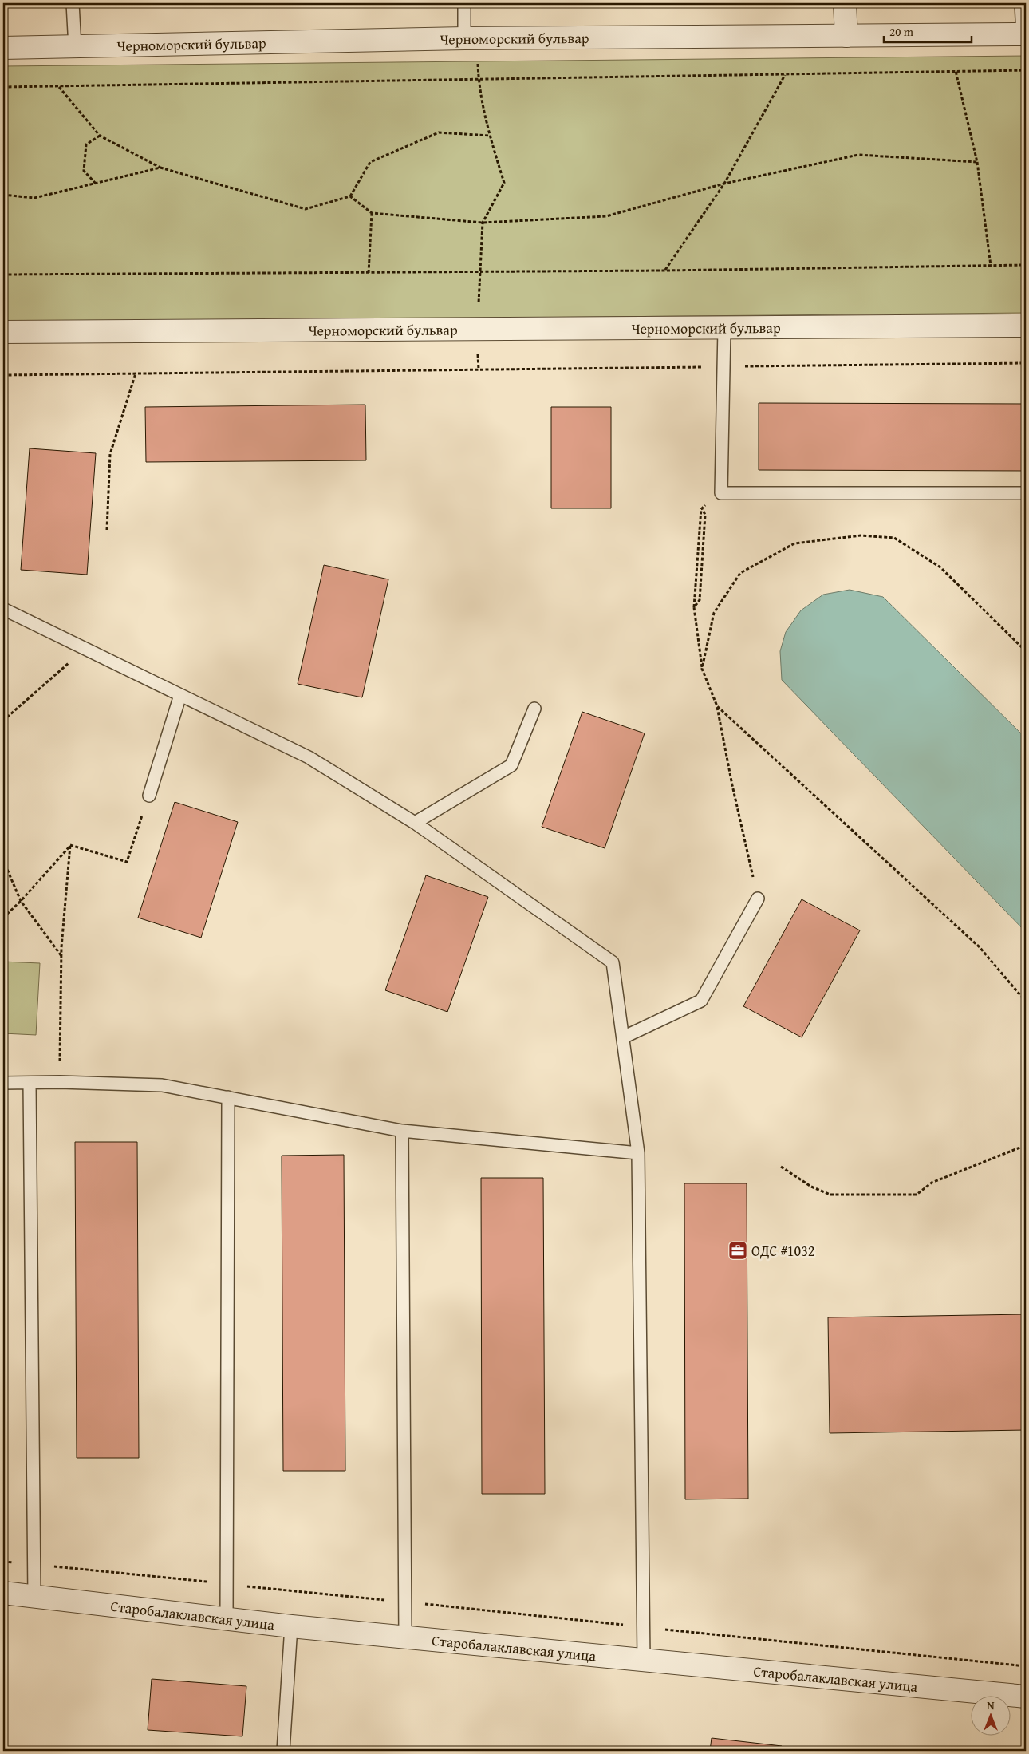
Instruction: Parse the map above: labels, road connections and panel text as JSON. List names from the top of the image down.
{
  "streets": {
    "street": ["Черноморский бульвар", "Старобалаклавская улица"]
  },
  "places": {
    "office": ["ОДС #1032"]
  },
  "scale_bar": "20 m",
  "north": "top"
}
